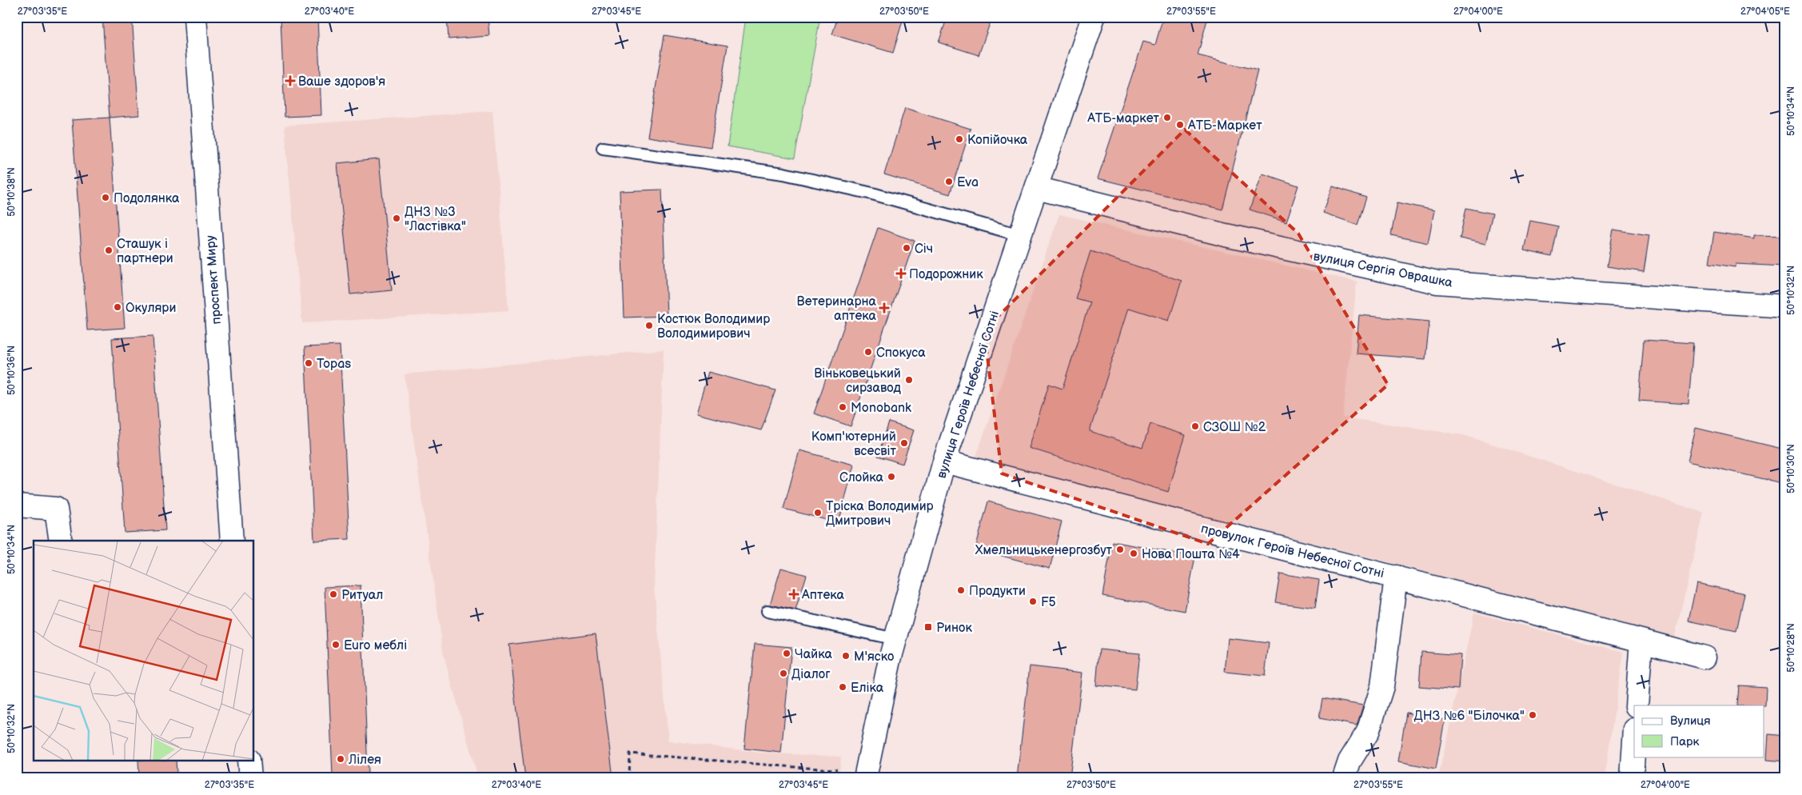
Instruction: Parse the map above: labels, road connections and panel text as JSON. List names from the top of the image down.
{
  "streets": {
    "street": [
      "вулиця Сергія Оврашка",
      "проспект Миру",
      "вулиця Героїв Небесної Сотні",
      "провулок Героїв Небесної Сотні"
    ]
  },
  "crossings": [
    ["вулиця Сергія Оврашка", "вулиця Героїв Небесної Сотні"],
    ["вулиця Героїв Небесної Сотні", "провулок Героїв Небесної Сотні"]
  ],
  "places": {
    "health": [
      "Ваше здоров'я",
      "Подорожник",
      "Ветеринарна аптека",
      "Аптека"
    ],
    "other": [
      "АТБ-маркет",
      "АТБ-Маркет",
      "Копійочка",
      "Eva",
      "Подолянка",
      "ДНЗ №3 \"Ластівка\"",
      "Січ",
      "Сташук і партнери",
      "Окуляри",
      "Костюк Володимир Володимирович",
      "Спокуса",
      "Topas",
      "Віньковецький сирзавод",
      "Monobank",
      "СЗОШ №2",
      "Комп'ютерний всесвіт",
      "Слойка",
      "Тріска Володимир Дмитрович",
      "Хмельницькенергозбут",
      "Нова Пошта №4",
      "Продукти",
      "Ритуал",
      "F5",
      "Euro меблі",
      "Чайка",
      "М'яско",
      "Діалог",
      "Еліка",
      "ДНЗ №6 \"Білочка\"",
      "Лілея"
    ],
    "transit": ["Ринок"]
  },
  "legend": ["Вулиця", "Парк"],
  "coordinates": [
    "27°03'35\"E",
    "27°03'40\"E",
    "27°03'45\"E",
    "27°03'50\"E",
    "27°03'55\"E",
    "27°04'00\"E",
    "27°04'05\"E",
    "50°10'34\"N",
    "50°10'38\"N",
    "50°10'32\"N",
    "50°10'36\"N",
    "50°10'30\"N",
    "50°10'28\"N"
  ]
}
